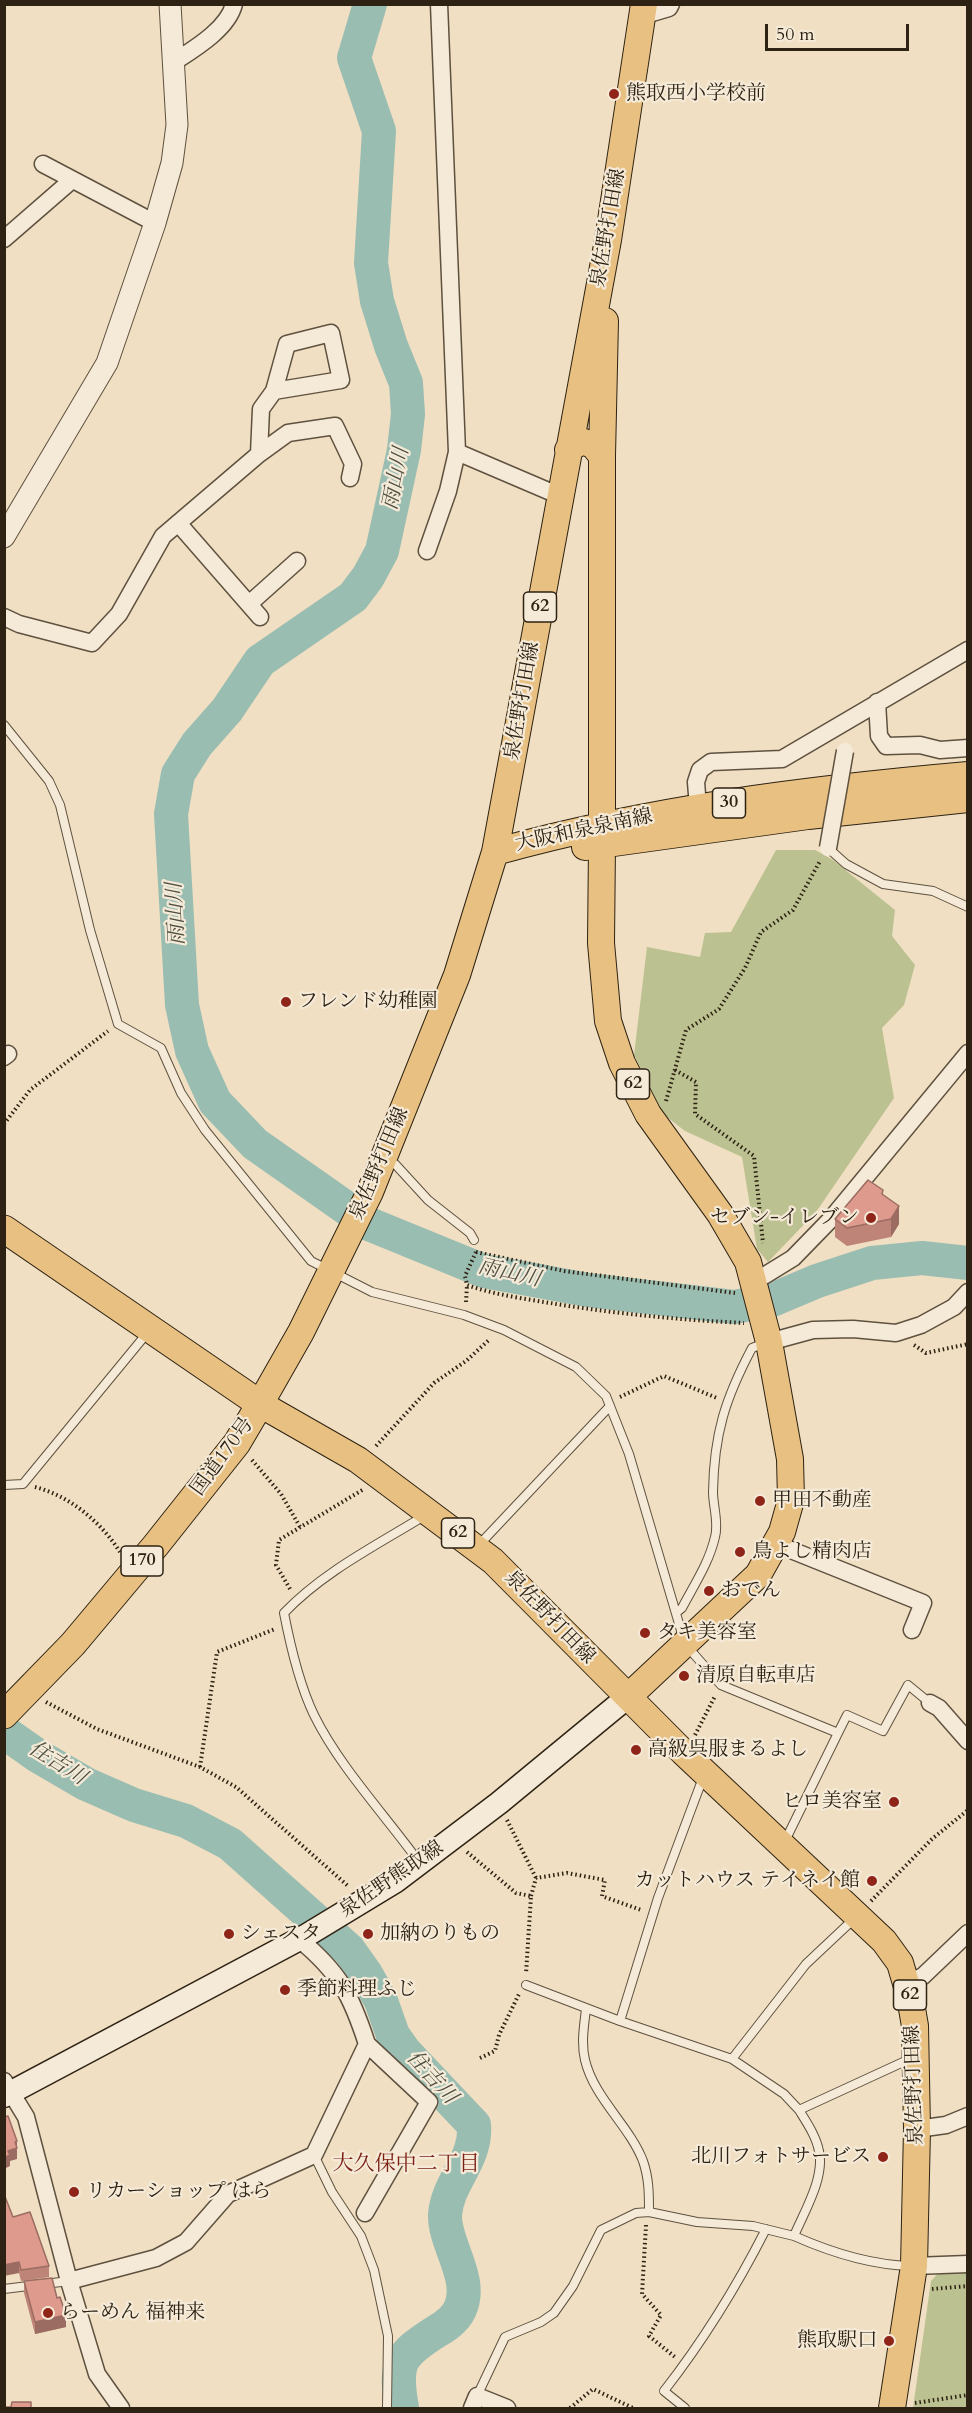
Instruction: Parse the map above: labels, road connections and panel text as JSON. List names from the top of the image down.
{
  "streets": {
    "highway": ["国道170号", "170"],
    "main road": [
      "泉佐野打田線",
      "62",
      "30",
      "大阪和泉泉南線",
      "泉佐野熊取線"
    ]
  },
  "crossings": [
    ["泉佐野打田線", "62"],
    ["泉佐野打田線", "大阪和泉泉南線"],
    ["泉佐野打田線", "国道170号"],
    ["泉佐野打田線", "泉佐野熊取線"],
    ["62", "大阪和泉泉南線"],
    ["62", "泉佐野熊取線"]
  ],
  "districts": ["大久保中二丁目"],
  "water": ["雨山川", "住吉川"],
  "places": [
    "熊取西小学校前",
    "フレンド幼稚園",
    "セブン-イレブン",
    "甲田不動産",
    "鳥よし精肉店",
    "おでん",
    "タキ美容室",
    "清原自転車店",
    "高級呉服まるよし",
    "ヒロ美容室",
    "カットハウス テイネイ館",
    "シェスタ",
    "加納のりもの",
    "季節料理ふじ",
    "北川フォトサービス",
    "リカーショップ はら",
    "らーめん 福神来",
    "熊取駅口"
  ],
  "scale_bar": "50 m"
}
